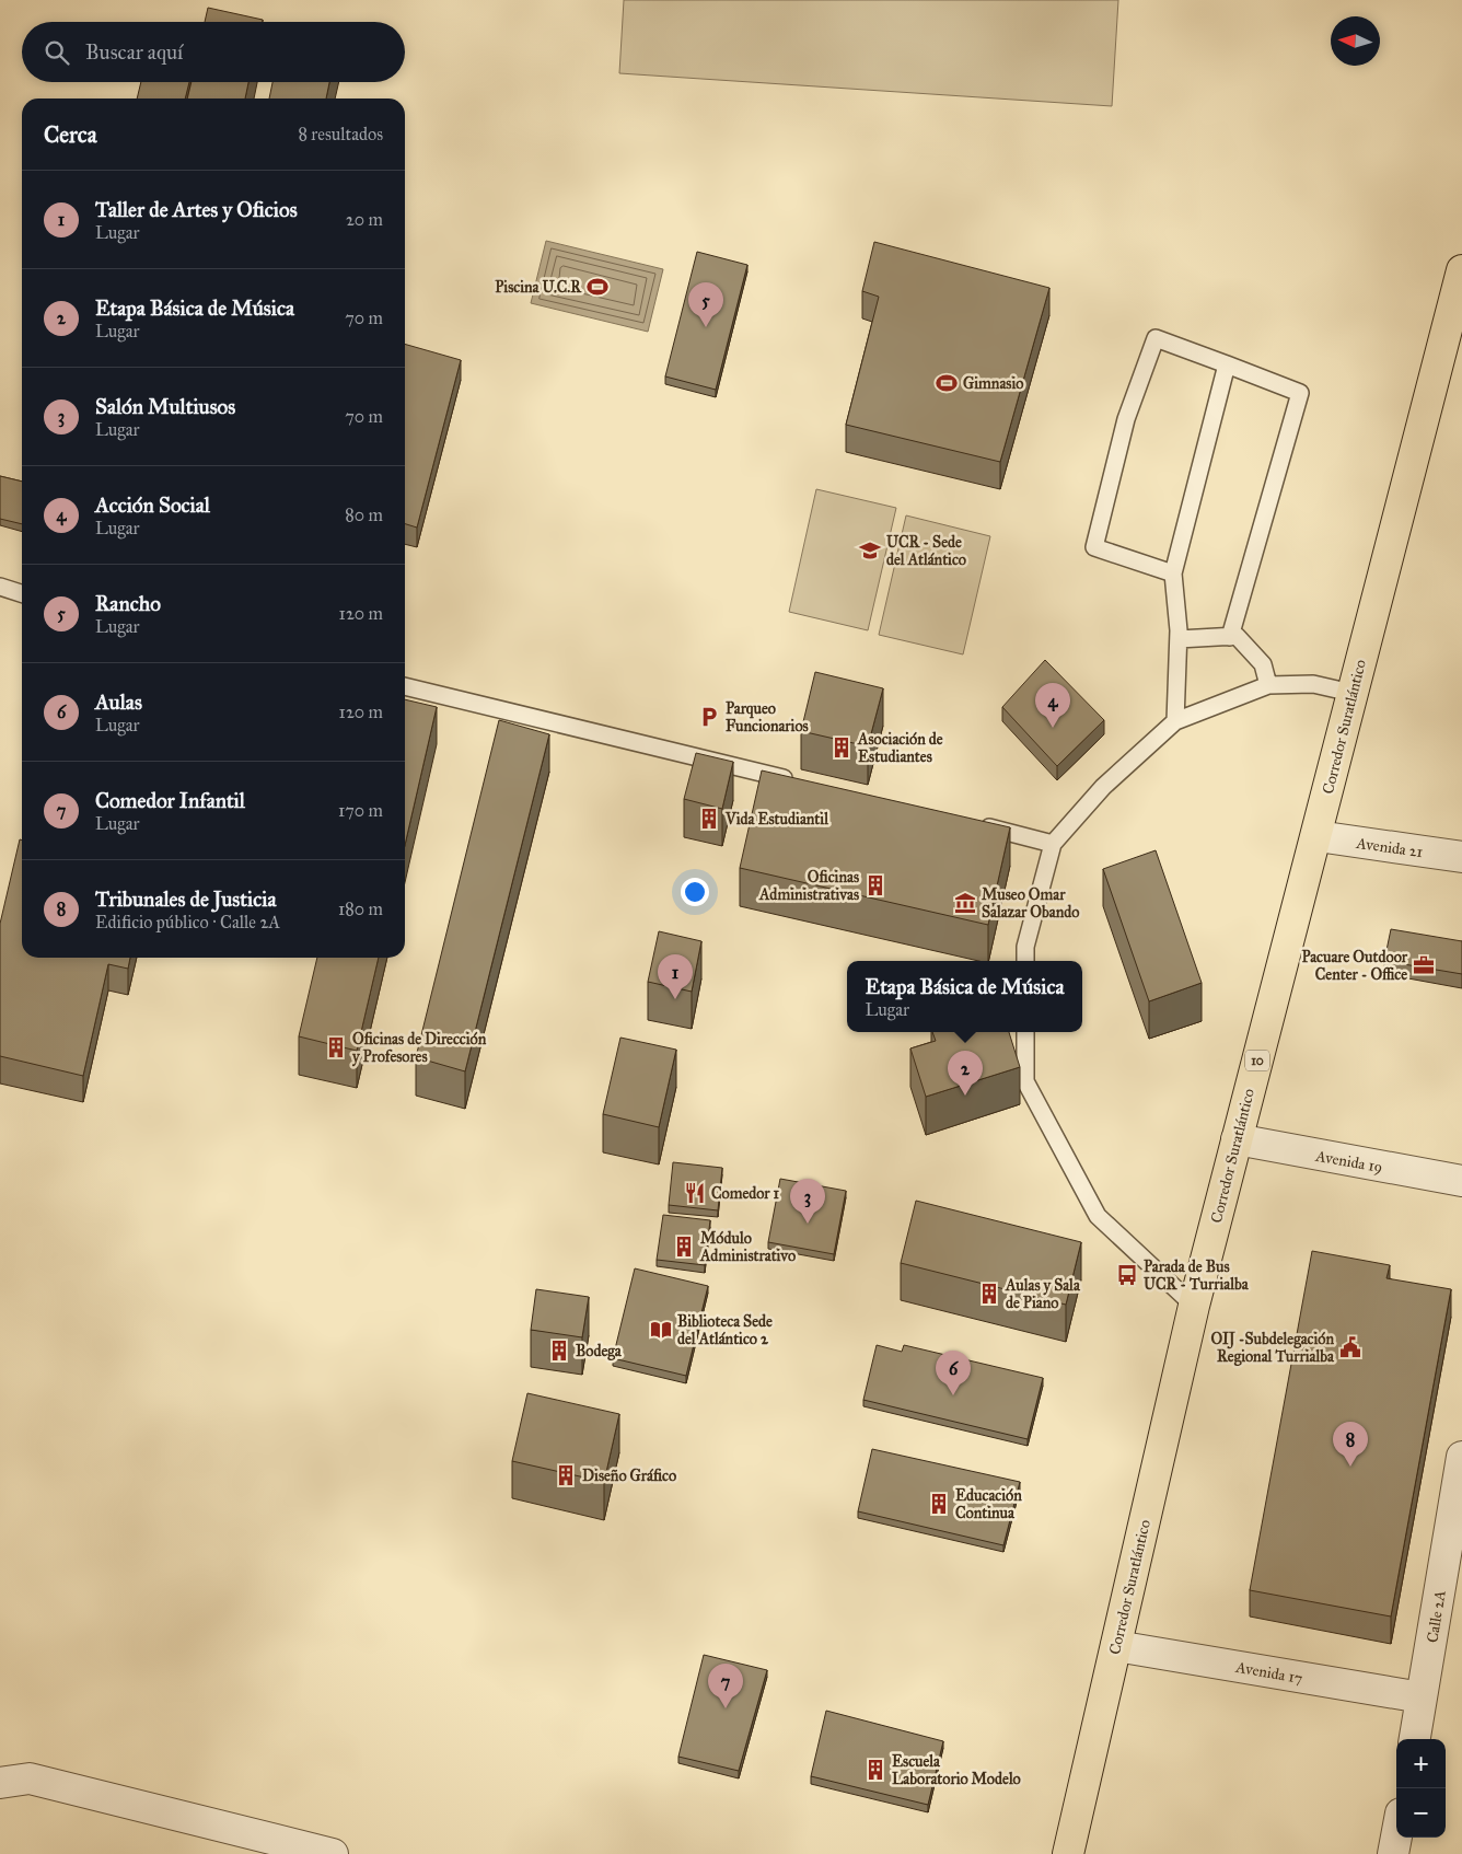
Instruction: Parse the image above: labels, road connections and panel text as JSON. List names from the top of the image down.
{
  "streets": {
    "main road": ["Corredor Suratlántico", "10"],
    "street": [
      "Avenida 21",
      "Avenida 19",
      "Calle 2A",
      "Avenida 17"
    ]
  },
  "crossings": [
    ["Corredor Suratlántico", "Avenida 21"],
    ["Corredor Suratlántico", "Avenida 19"],
    ["Corredor Suratlántico", "Avenida 17"],
    ["Calle 2A", "Avenida 17"]
  ],
  "places": {
    "sports": ["Piscina U.C.R", "Gimnasio"],
    "school or university": ["UCR - Sede del Atlántico"],
    "parking": ["Parqueo Funcionarios"],
    "building": [
      "Asociación de Estudiantes",
      "Vida Estudiantil",
      "Oficinas Administrativas",
      "Oficinas de Dirección y Profesores",
      "Módulo Administrativo",
      "Aulas y Sala de Piano",
      "Bodega",
      "Diseño Gráfico",
      "Educación Continua",
      "Escuela Laboratorio Modelo"
    ],
    "museum": ["Museo Omar Salazar Obando"],
    "office": ["Pacuare Outdoor Center - Office"],
    "restaurant": ["Comedor 1"],
    "bus stop": ["Parada de Bus UCR - Turrialba"],
    "library": ["Biblioteca Sede del Atlántico 2"],
    "public building": ["OIJ -Subdelegación Regional Turrialba"]
  },
  "north": "left",
  "page": {
    "search": "Buscar aquí",
    "heading": ["Cerca", "8 resultados"],
    "list": [
      {
        "mark": "1",
        "name": "Taller de Artes y Oficios",
        "note": "Lugar",
        "value": "20 m"
      },
      {
        "mark": "2",
        "name": "Etapa Básica de Música",
        "note": "Lugar",
        "value": "70 m"
      },
      {
        "mark": "3",
        "name": "Salón Multiusos",
        "note": "Lugar",
        "value": "70 m"
      },
      {
        "mark": "4",
        "name": "Acción Social",
        "note": "Lugar",
        "value": "80 m"
      },
      {
        "mark": "5",
        "name": "Rancho",
        "note": "Lugar",
        "value": "120 m"
      },
      {
        "mark": "6",
        "name": "Aulas",
        "note": "Lugar",
        "value": "120 m"
      },
      {
        "mark": "7",
        "name": "Comedor Infantil",
        "note": "Lugar",
        "value": "170 m"
      },
      {
        "mark": "8",
        "name": "Tribunales de Justicia",
        "note": "Edificio público · Calle 2A",
        "value": "180 m"
      }
    ],
    "pins": [
      "5",
      "4",
      "1",
      "2",
      "3",
      "6",
      "8",
      "7"
    ],
    "popup": ["Etapa Básica de Música", "Lugar"],
    "map_buttons": ["+", "−"]
  }
}
